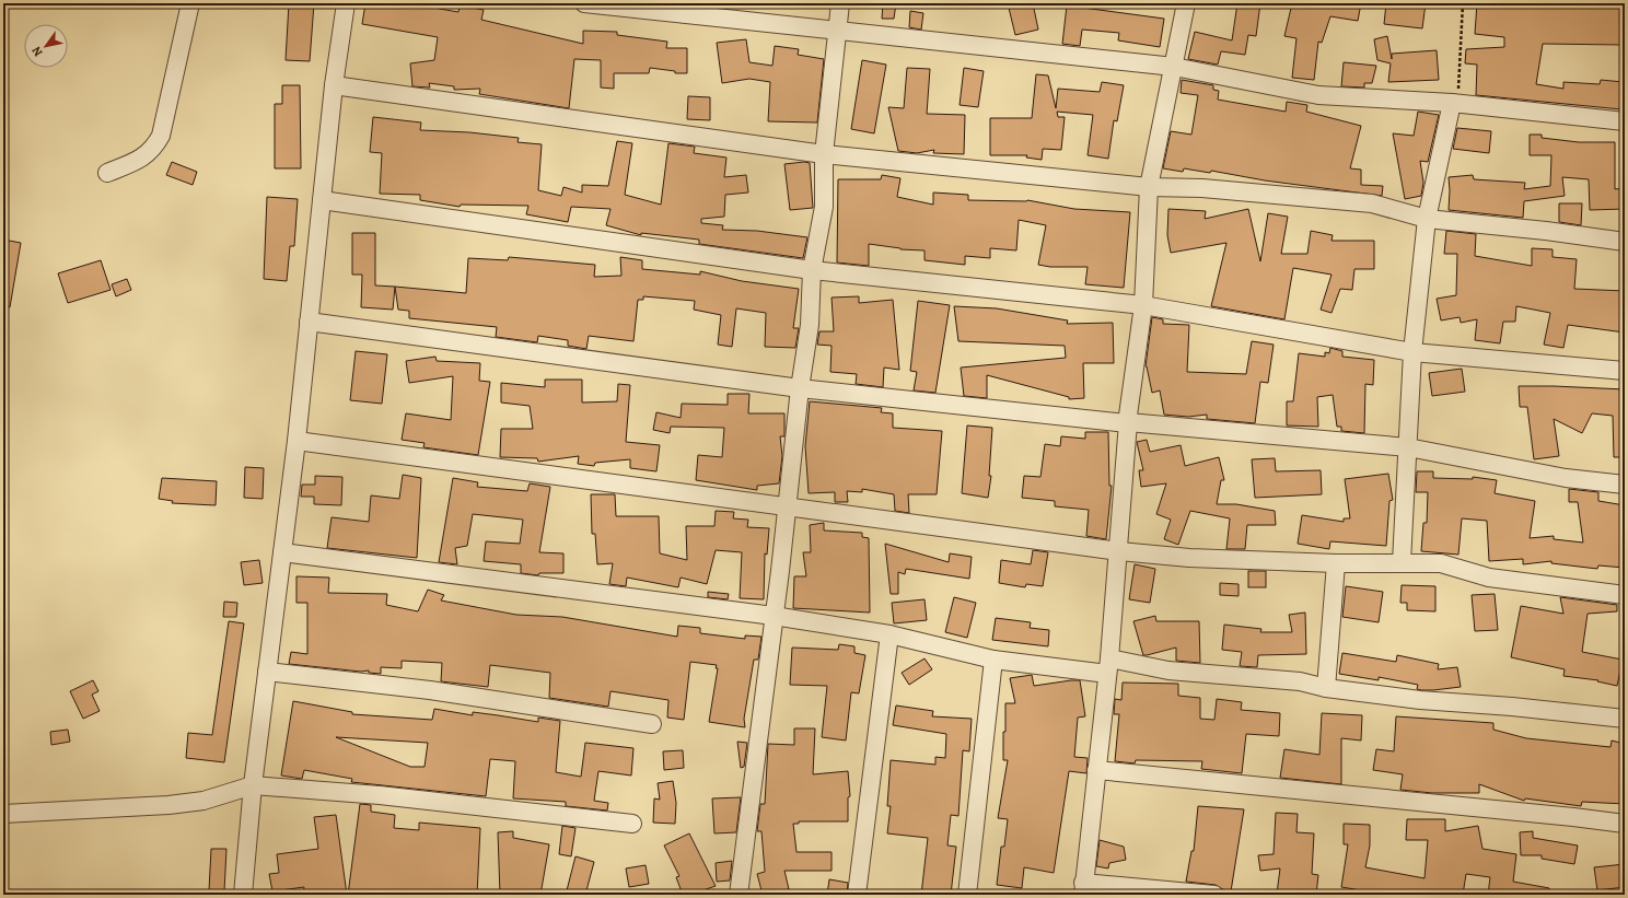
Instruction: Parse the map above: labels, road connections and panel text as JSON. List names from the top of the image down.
{
  "north": "bottom left"
}
